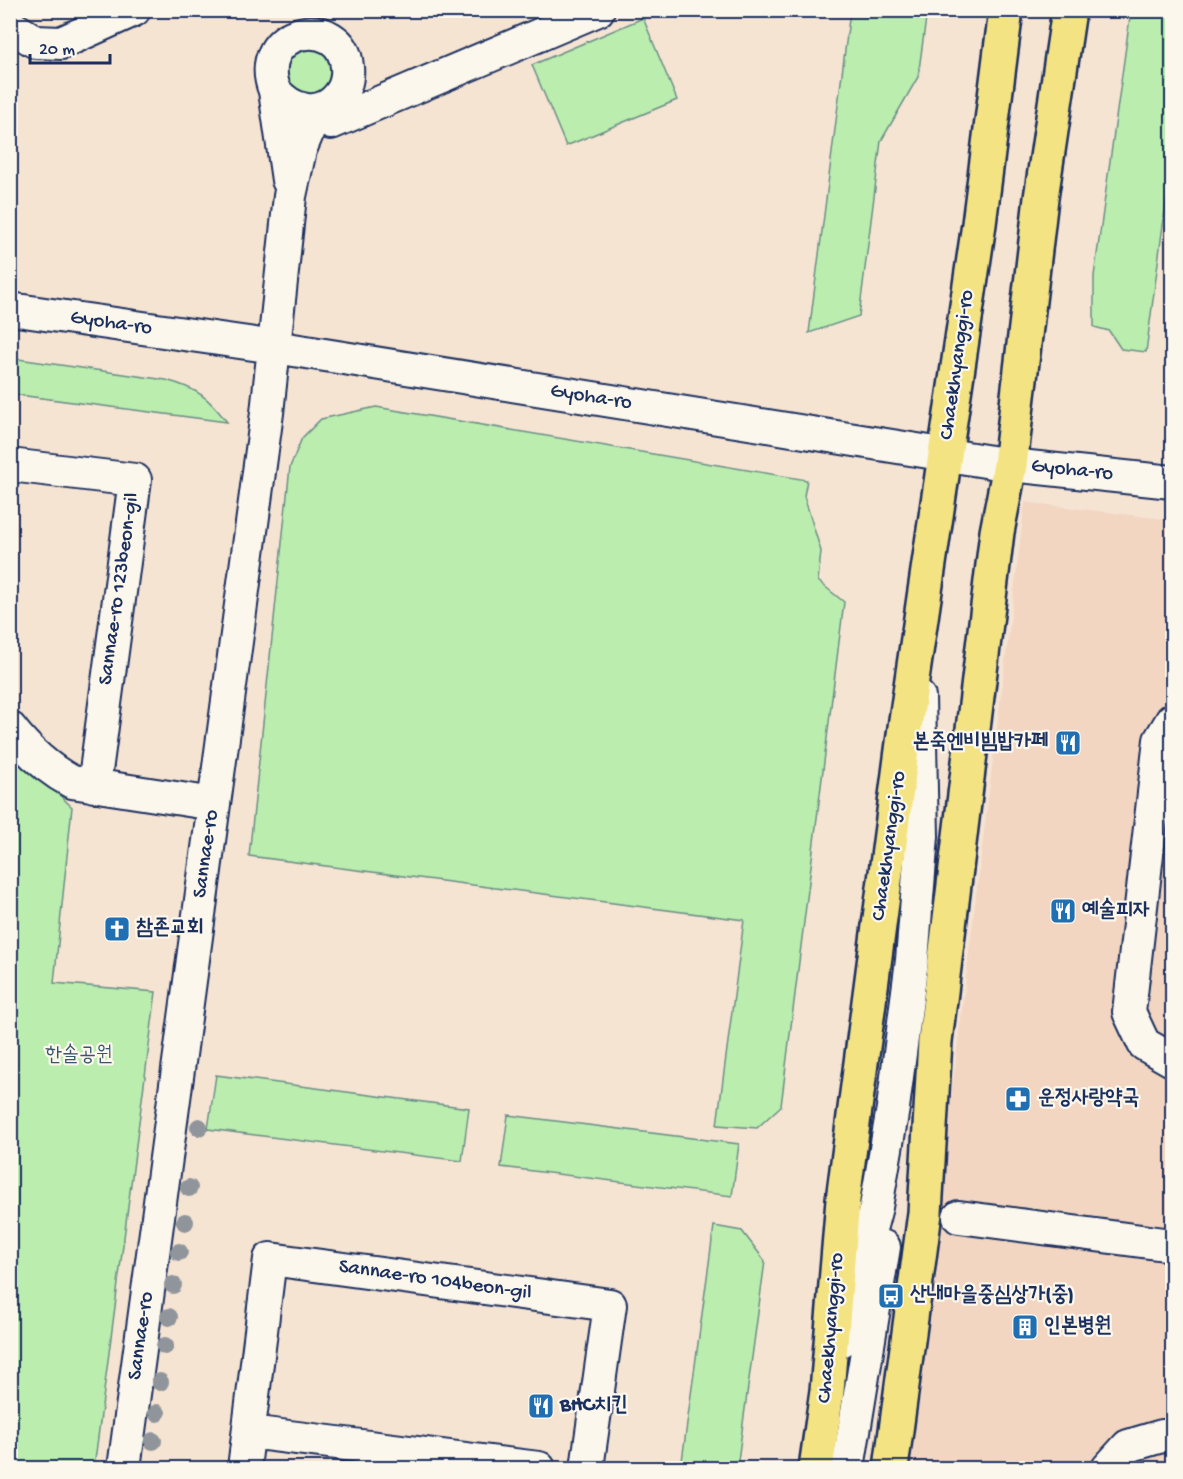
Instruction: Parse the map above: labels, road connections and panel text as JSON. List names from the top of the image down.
{
  "streets": {
    "main road": ["Chaekhyanggi-ro"],
    "street": [
      "Gyoha-ro",
      "Sannae-ro 123beon-gil",
      "Sannae-ro",
      "Sannae-ro 104beon-gil"
    ]
  },
  "crossings": [
    ["Gyoha-ro", "Chaekhyanggi-ro"],
    ["Gyoha-ro", "Sannae-ro"]
  ],
  "parks": ["한솔공원"],
  "places": {
    "restaurant": ["본죽엔비빔밥카페", "예술피자", "BHC치킨"],
    "church": ["참존교회"],
    "pharmacy": ["운정사랑약국"],
    "bus stop": ["산내마을중심상가(중)"],
    "building": ["인본병원"]
  },
  "scale_bar": "20 m"
}
